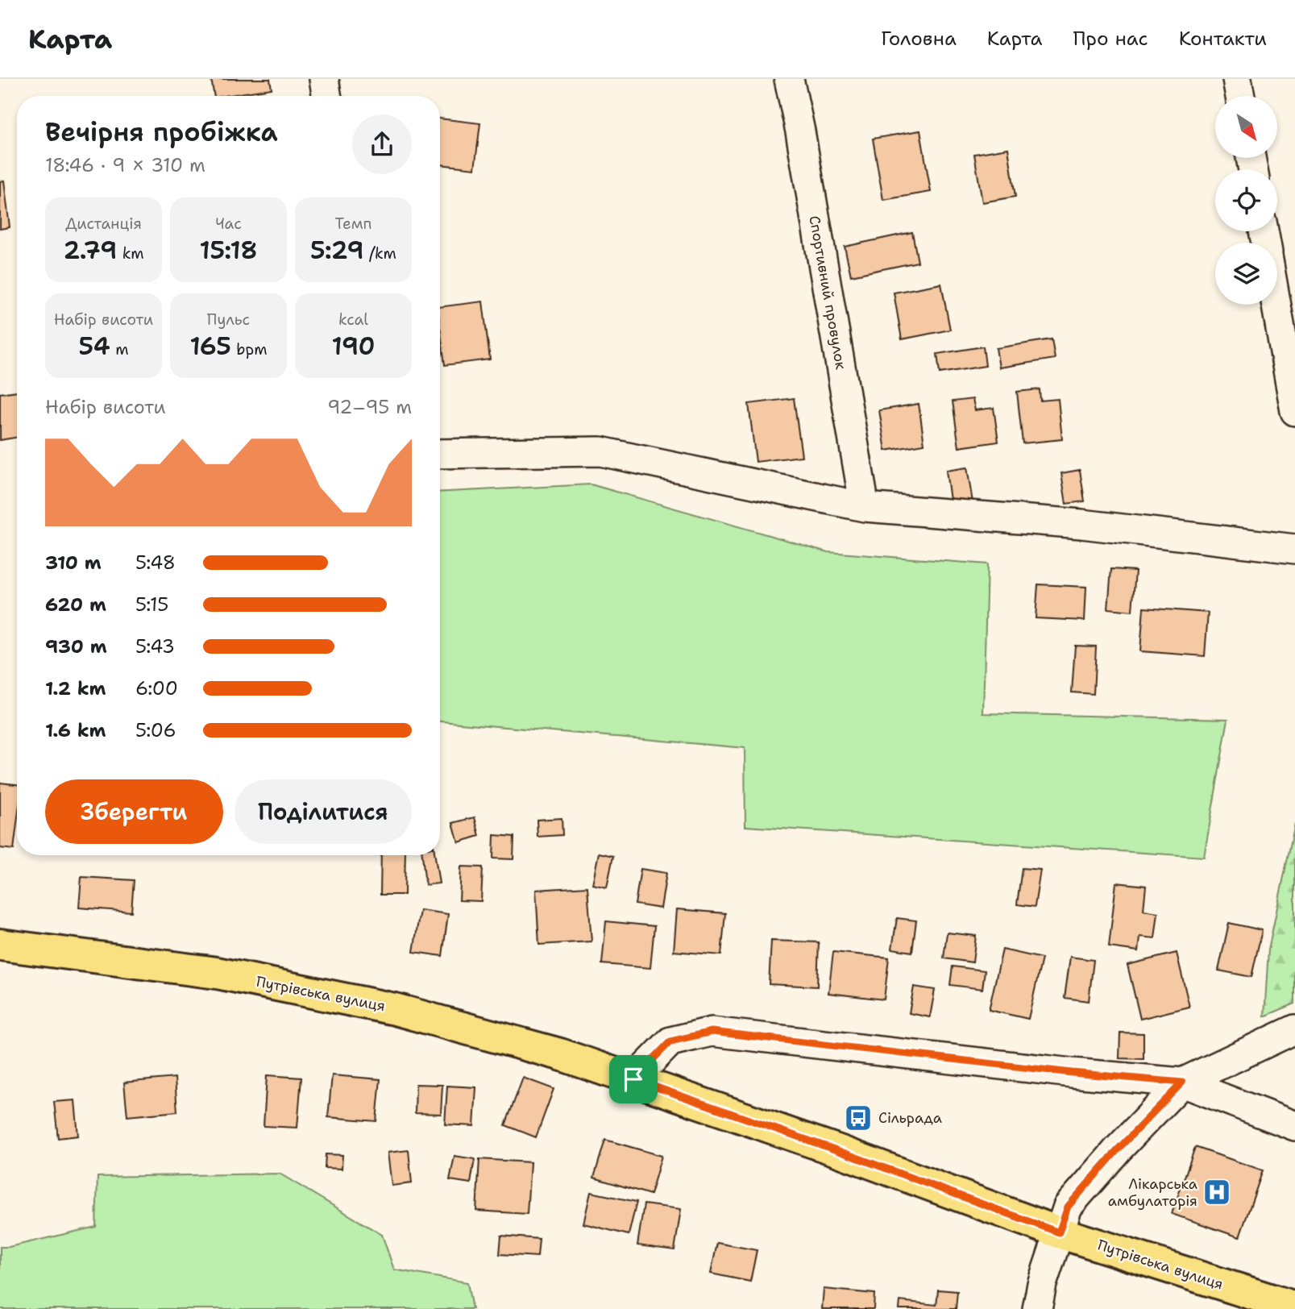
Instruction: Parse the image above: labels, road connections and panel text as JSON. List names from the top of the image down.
{
  "streets": {
    "main road": ["Путрівська вулиця"],
    "street": ["Спортивний провулок"]
  },
  "places": {
    "bus stop": ["Сільрада"],
    "hospital": ["Лікарська амбулаторія"]
  },
  "north": "bottom right",
  "page": {
    "header": "Карта",
    "nav": [
      "Головна",
      "Карта",
      "Про нас",
      "Контакти"
    ],
    "heading": ["Вечірня пробіжка", "18:46 · 9 × 310 m"],
    "stats": [
      ["Дистанція", "2.79 km"],
      ["Час", "15:18"],
      ["Темп", "5:29 /km"],
      ["Набір висоти", "54 m"],
      ["Пульс", "165 bpm"],
      ["kcal", "190"]
    ],
    "chart": ["Набір висоти", "92–95 m"],
    "list": [
      {
        "name": "310 m",
        "note": "5:48"
      },
      {
        "name": "620 m",
        "note": "5:15"
      },
      {
        "name": "930 m",
        "note": "5:43"
      },
      {
        "name": "1.2 km",
        "note": "6:00"
      },
      {
        "name": "1.6 km",
        "note": "5:06"
      }
    ],
    "buttons": ["Зберегти", "Поділитися"]
  }
}
